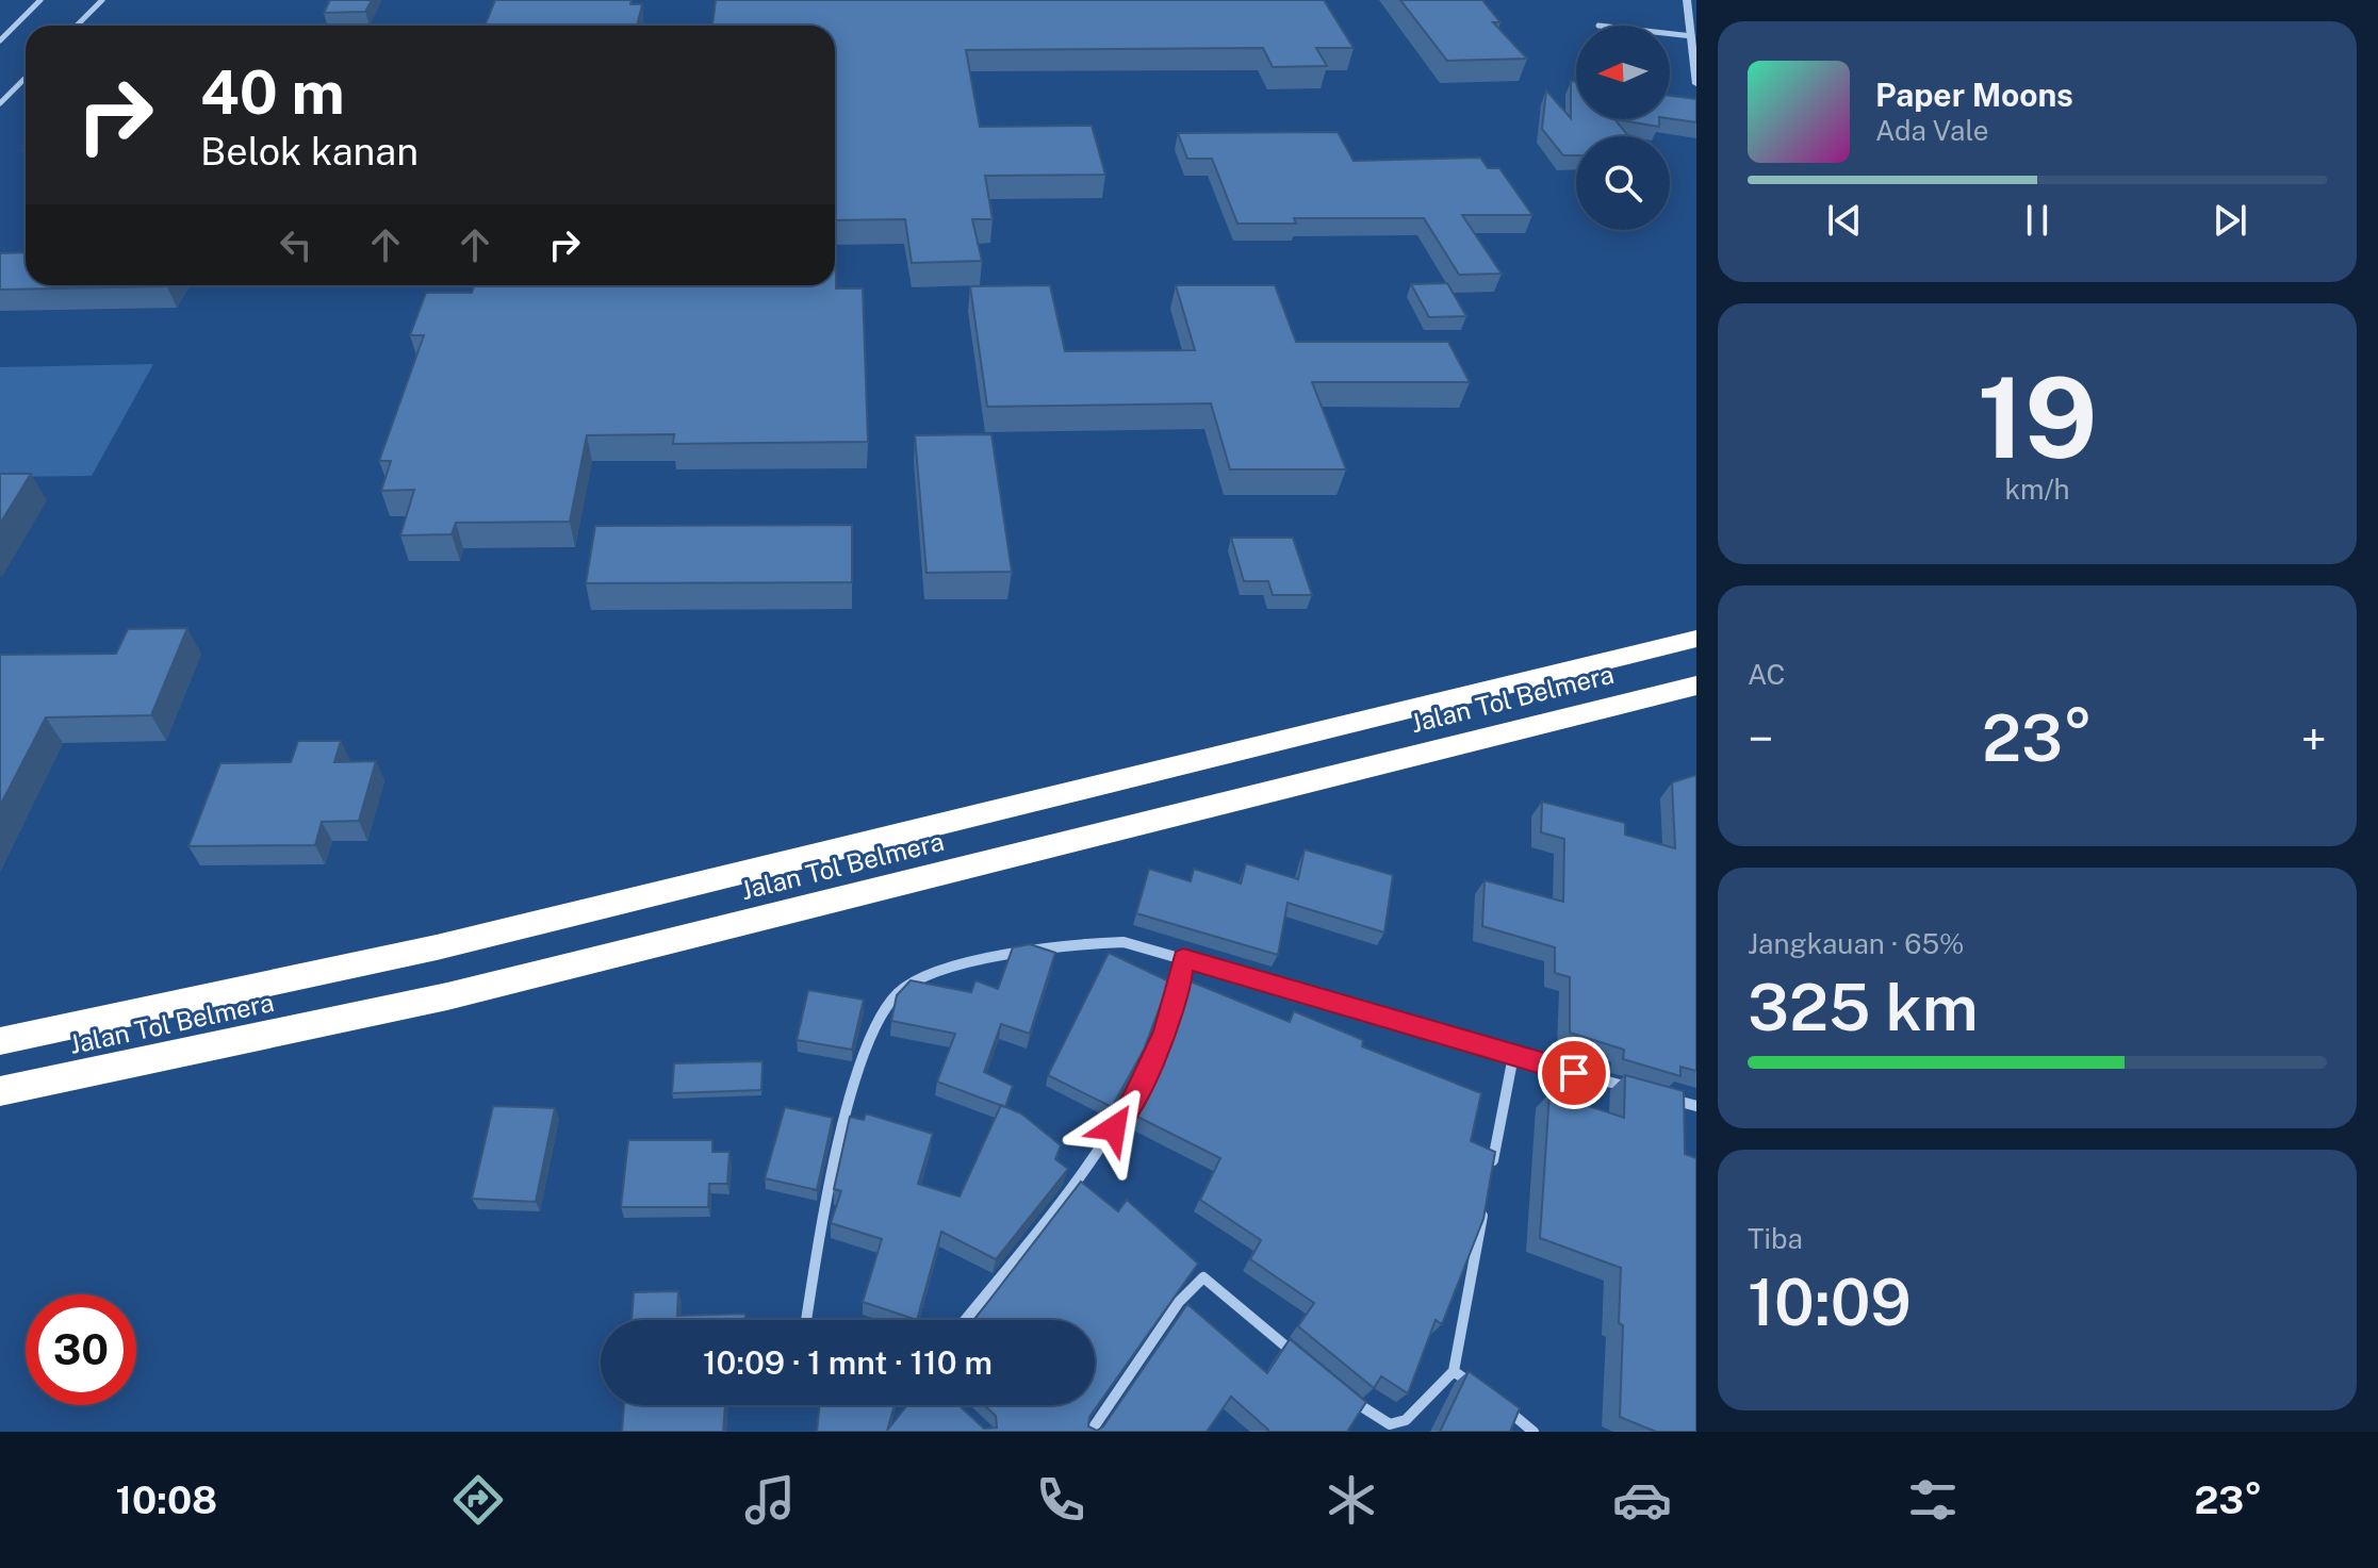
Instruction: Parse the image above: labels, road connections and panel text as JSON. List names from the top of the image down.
{
  "streets": {
    "highway": ["Jalan Tol Belmera"]
  },
  "north": "left",
  "page": {
    "turn": ["40 m", "Belok kanan"],
    "song": ["Paper Moons", "Ada Vale"],
    "tile": [
      ["19", "km/h"],
      "AC",
      ["Jangkauan · 65%", "325 km"],
      ["Tiba", "10:09"]
    ],
    "heat": ["−", "23°", "+"],
    "limit": "30",
    "trip": "10:09 · 1 mnt · 110 m",
    "tabs": ["10:08", "23°"]
  }
}
